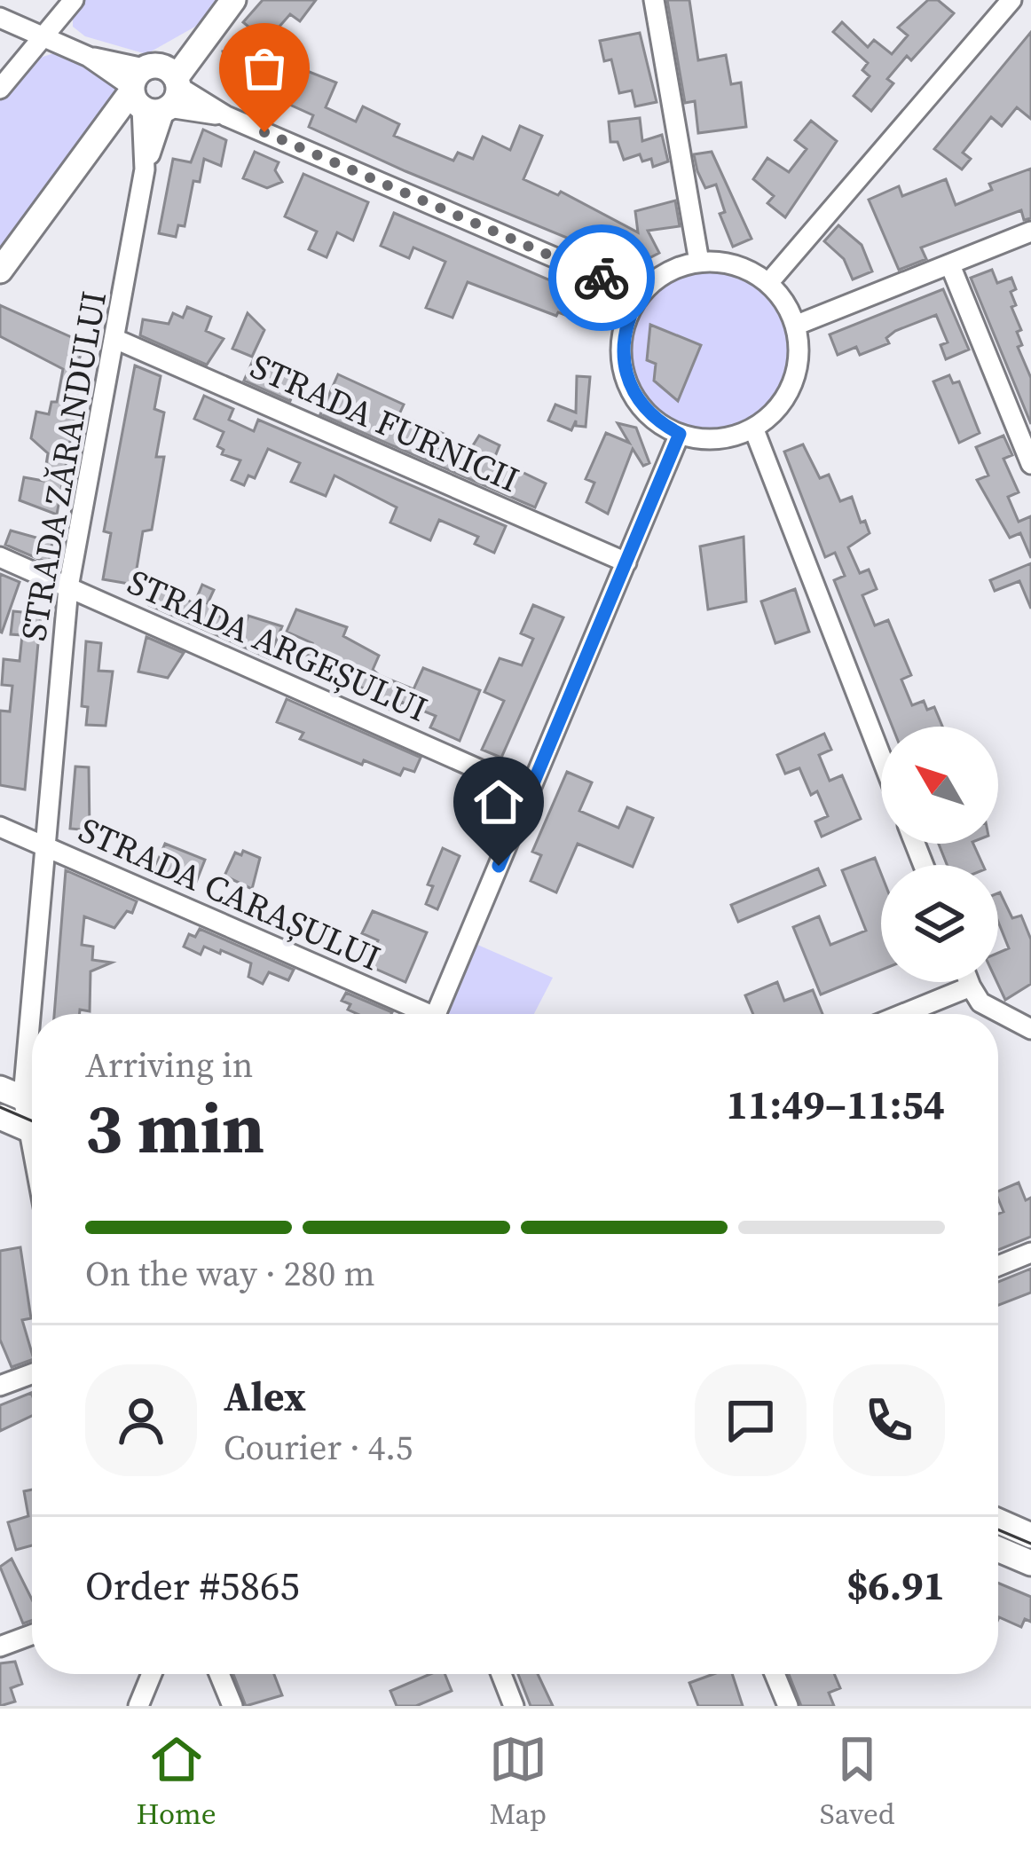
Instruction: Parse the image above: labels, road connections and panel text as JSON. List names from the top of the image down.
{
  "streets": {
    "street": [
      "STRADA FURNICII",
      "STRADA ZĂRANDULUI",
      "STRADA ARGEȘULUI",
      "STRADA CARAȘULUI"
    ]
  },
  "crossings": [
    ["STRADA FURNICII", "STRADA ZĂRANDULUI"],
    ["STRADA ZĂRANDULUI", "STRADA ARGEȘULUI"],
    ["STRADA ZĂRANDULUI", "STRADA CARAȘULUI"]
  ],
  "north": "top left",
  "page": {
    "heading": ["3 min", "Arriving in", "11:49–11:54"],
    "panel": [
      "Alex",
      "Courier · 4.5",
      "Order #5865",
      "$6.91"
    ],
    "bar": "On the way · 280 m",
    "tabs": ["Home", "Map", "Saved"]
  }
}
